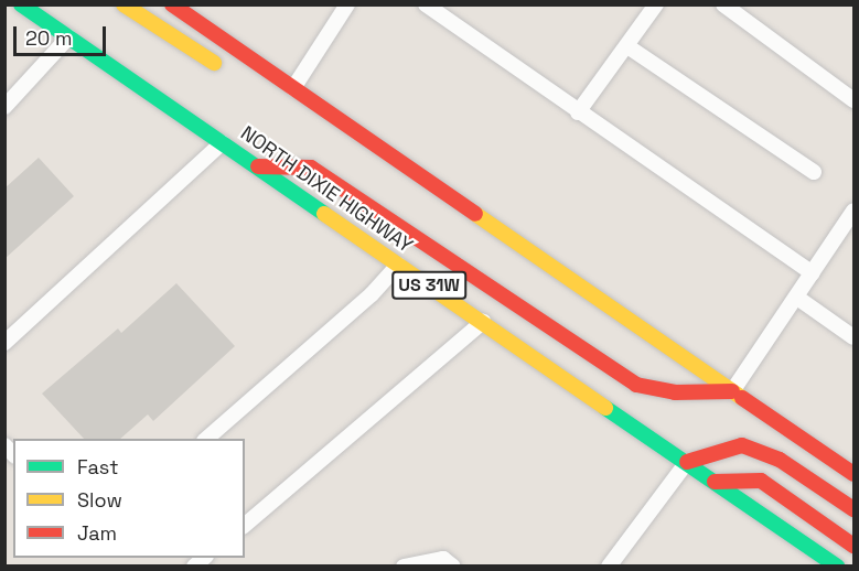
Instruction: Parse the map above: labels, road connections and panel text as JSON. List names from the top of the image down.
{
  "streets": {
    "main road": ["NORTH DIXIE HIGHWAY", "US 31W"]
  },
  "legend": ["Fast", "Slow", "Jam"],
  "scale_bar": "20 m"
}
